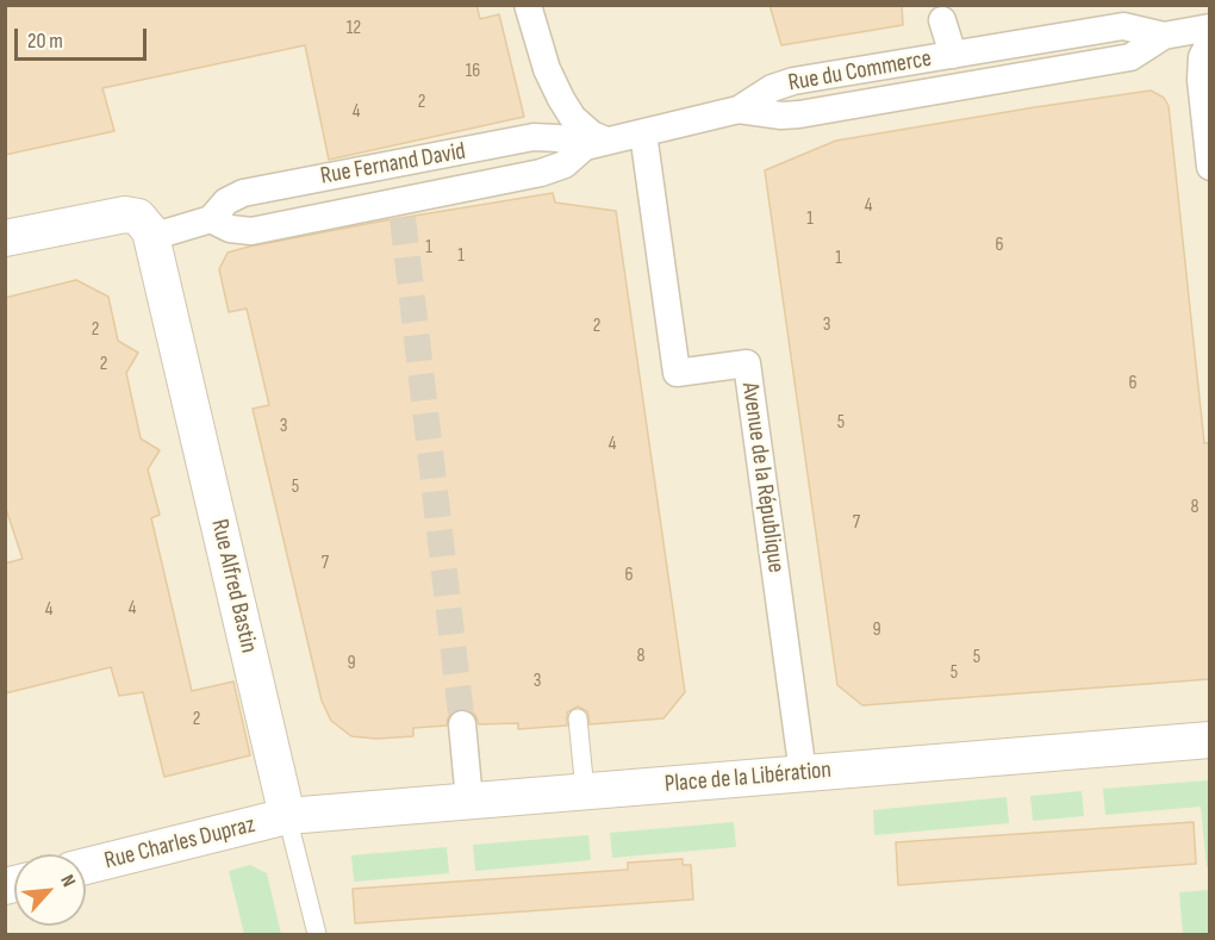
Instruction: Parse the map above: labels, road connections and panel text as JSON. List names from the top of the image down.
{
  "streets": {
    "street": [
      "Rue du Commerce",
      "Rue Fernand David",
      "Avenue de la République",
      "Rue Alfred Bastin",
      "Place de la Libération",
      "Rue Charles Dupraz"
    ]
  },
  "crossings": [
    ["Rue Fernand David", "Rue Alfred Bastin"],
    ["Avenue de la République", "Place de la Libération"],
    ["Rue Alfred Bastin", "Place de la Libération"],
    ["Rue Alfred Bastin", "Rue Charles Dupraz"],
    ["Place de la Libération", "Rue Charles Dupraz"]
  ],
  "house_numbers": [
    "12",
    "16",
    "2",
    "4",
    "4",
    "1",
    "6",
    "1",
    "1",
    "1",
    "3",
    "2",
    "2",
    "2",
    "6",
    "5",
    "3",
    "4",
    "5",
    "8",
    "7",
    "7",
    "6",
    "4",
    "4",
    "9",
    "8",
    "5",
    "9",
    "5",
    "3",
    "2"
  ],
  "scale_bar": "20 m",
  "north": "top right"
}
